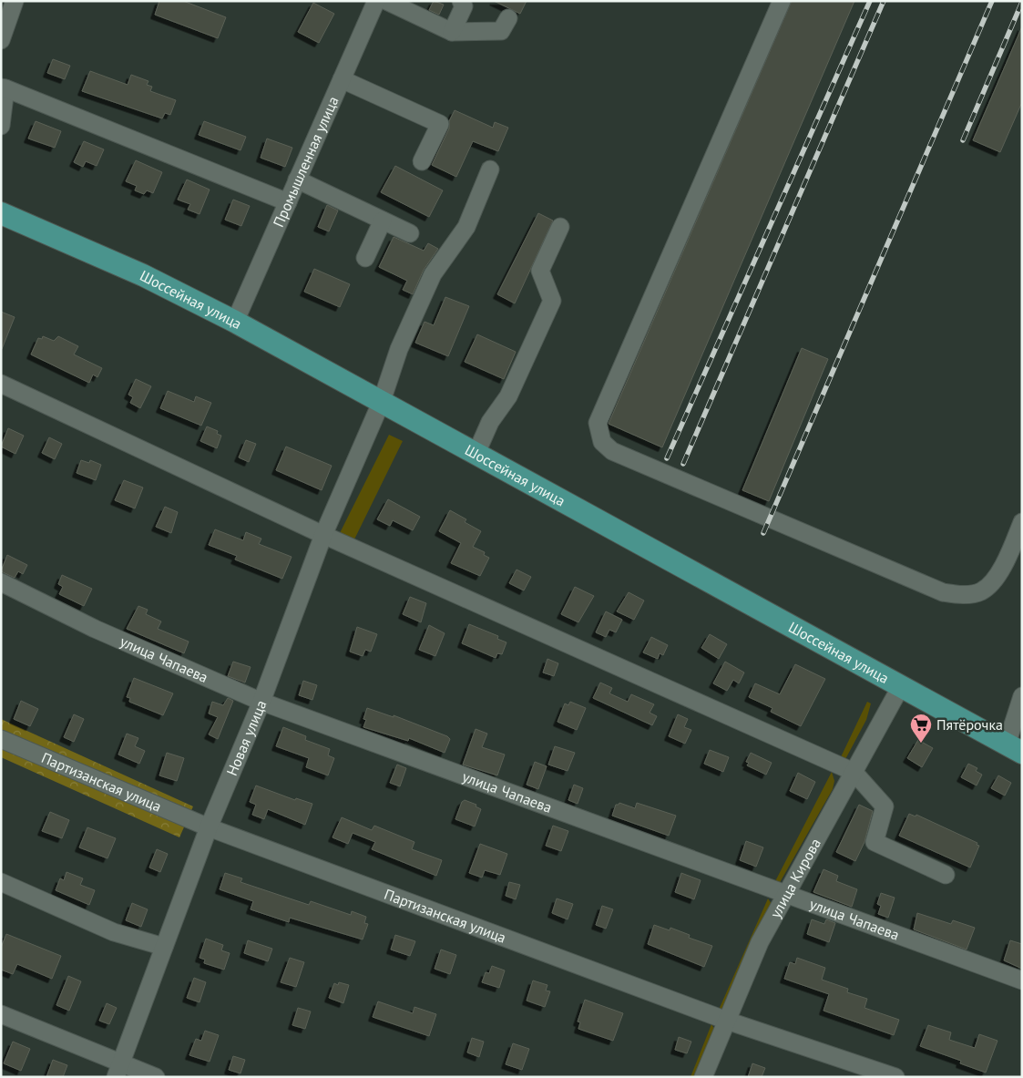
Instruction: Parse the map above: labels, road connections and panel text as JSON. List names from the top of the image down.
{
  "streets": {
    "main road": ["Шоссейная улица"],
    "street": [
      "Промышленная улица",
      "улица Чапаева",
      "Новая улица",
      "Партизанская улица",
      "улица Кирова"
    ]
  },
  "crossings": [
    ["Промышленная улица", "Шоссейная улица"],
    ["Шоссейная улица", "Новая улица"],
    ["Шоссейная улица", "улица Кирова"],
    ["улица Чапаева", "Новая улица"],
    ["улица Чапаева", "улица Кирова"],
    ["Новая улица", "Партизанская улица"],
    ["Партизанская улица", "улица Кирова"]
  ],
  "places": {
    "supermarket": ["Пятёрочка"]
  }
}
